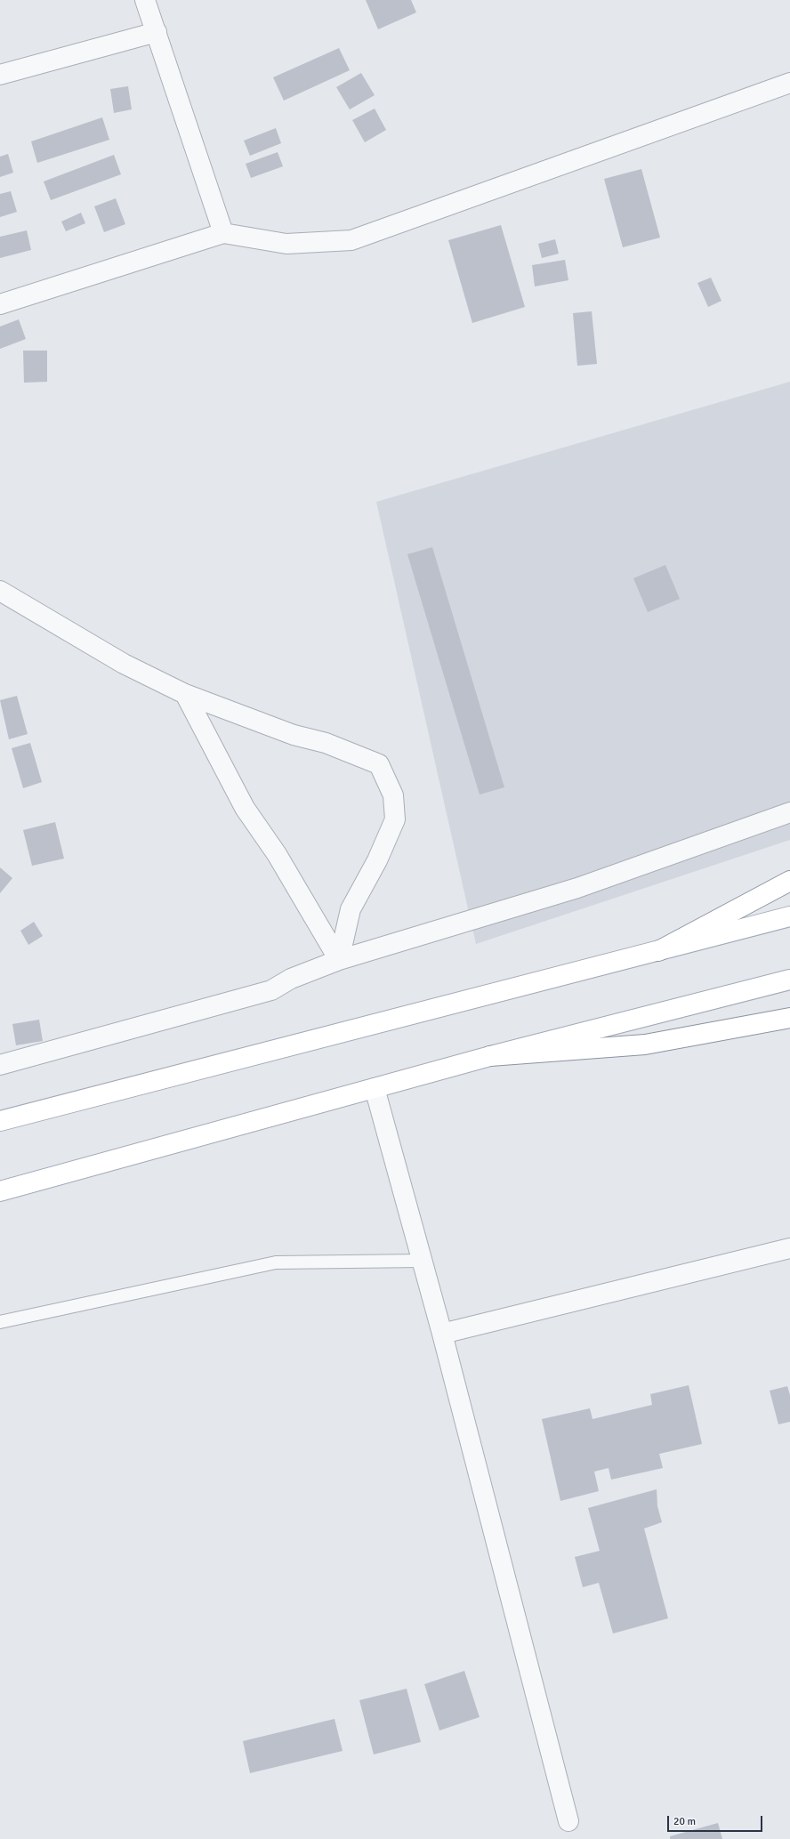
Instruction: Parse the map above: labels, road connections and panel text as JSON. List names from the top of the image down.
{
  "scale_bar": "20 m"
}
